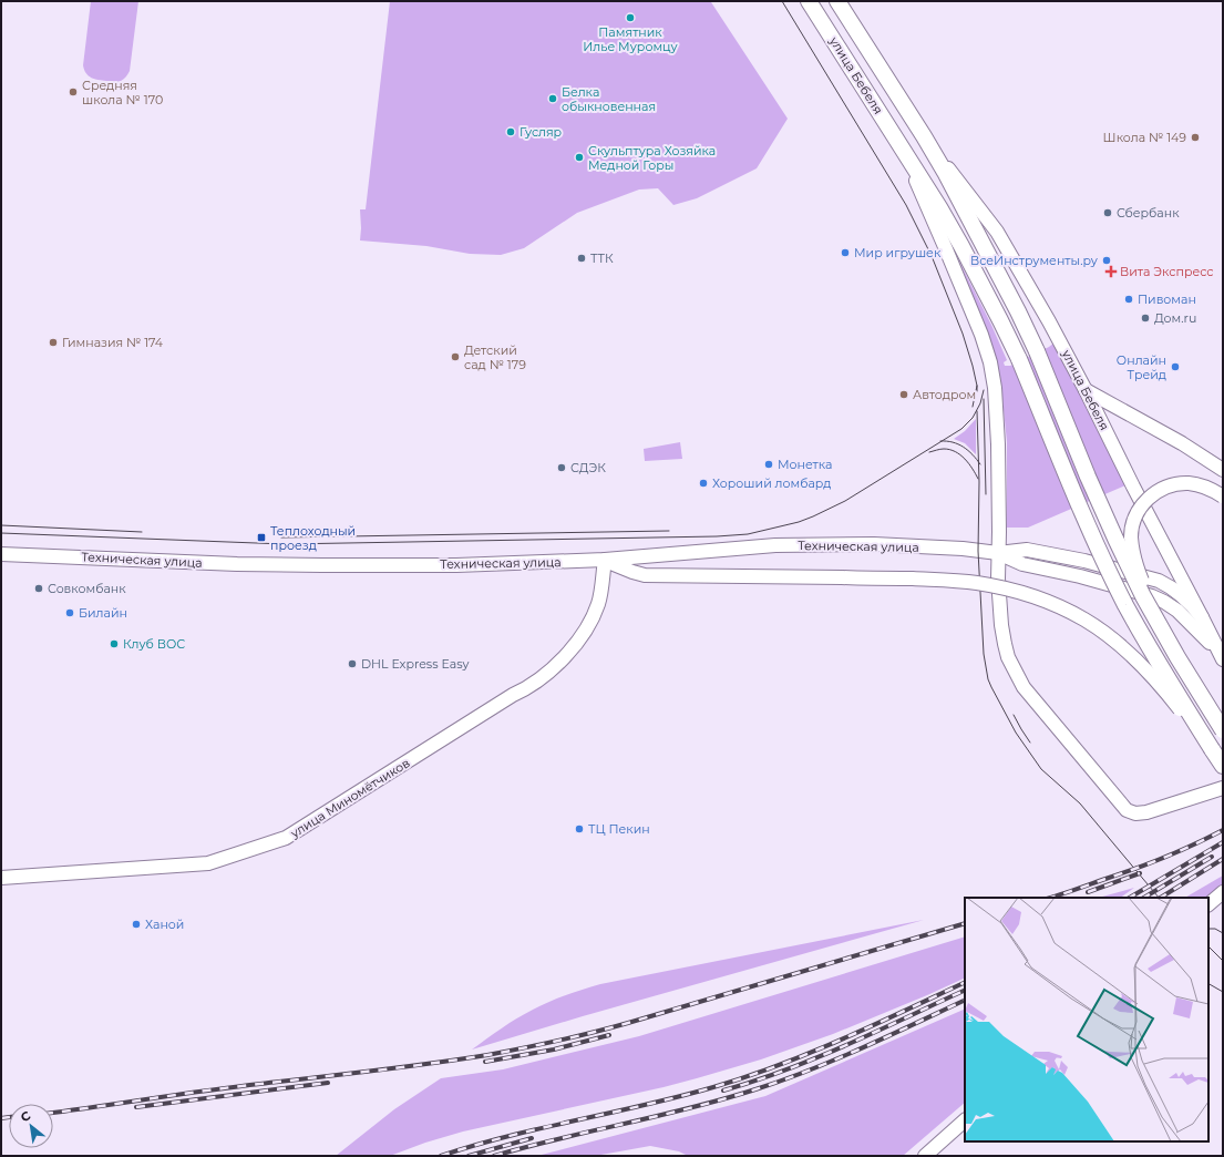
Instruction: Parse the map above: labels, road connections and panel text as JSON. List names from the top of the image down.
{
  "streets": {
    "main road": ["улица Бебеля", "Техническая улица", "улица Миномётчиков"]
  },
  "crossings": [
    ["улица Бебеля", "Техническая улица"],
    ["Техническая улица", "улица Миномётчиков"]
  ],
  "places": {
    "other": [
      "Памятник Илье Муромцу",
      "Средняя школа № 170",
      "Белка обыкновенная",
      "Гусляр",
      "Школа № 149",
      "Скульптура Хозяйка Медной Горы",
      "Сбербанк",
      "Мир игрушек",
      "ТТК",
      "ВсеИнструменты.ру",
      "Пивоман",
      "Дом.ru",
      "Гимназия № 174",
      "Детский сад № 179",
      "Онлайн Трейд",
      "Автодром",
      "Монетка",
      "СДЭК",
      "Хороший ломбард",
      "Совкомбанк",
      "Билайн",
      "Клуб ВОС",
      "DHL Express Easy",
      "ТЦ Пекин",
      "Ханой"
    ],
    "health": ["Вита Экспресс"],
    "transit": ["Теплоходный проезд"]
  },
  "north": "top left"
}
